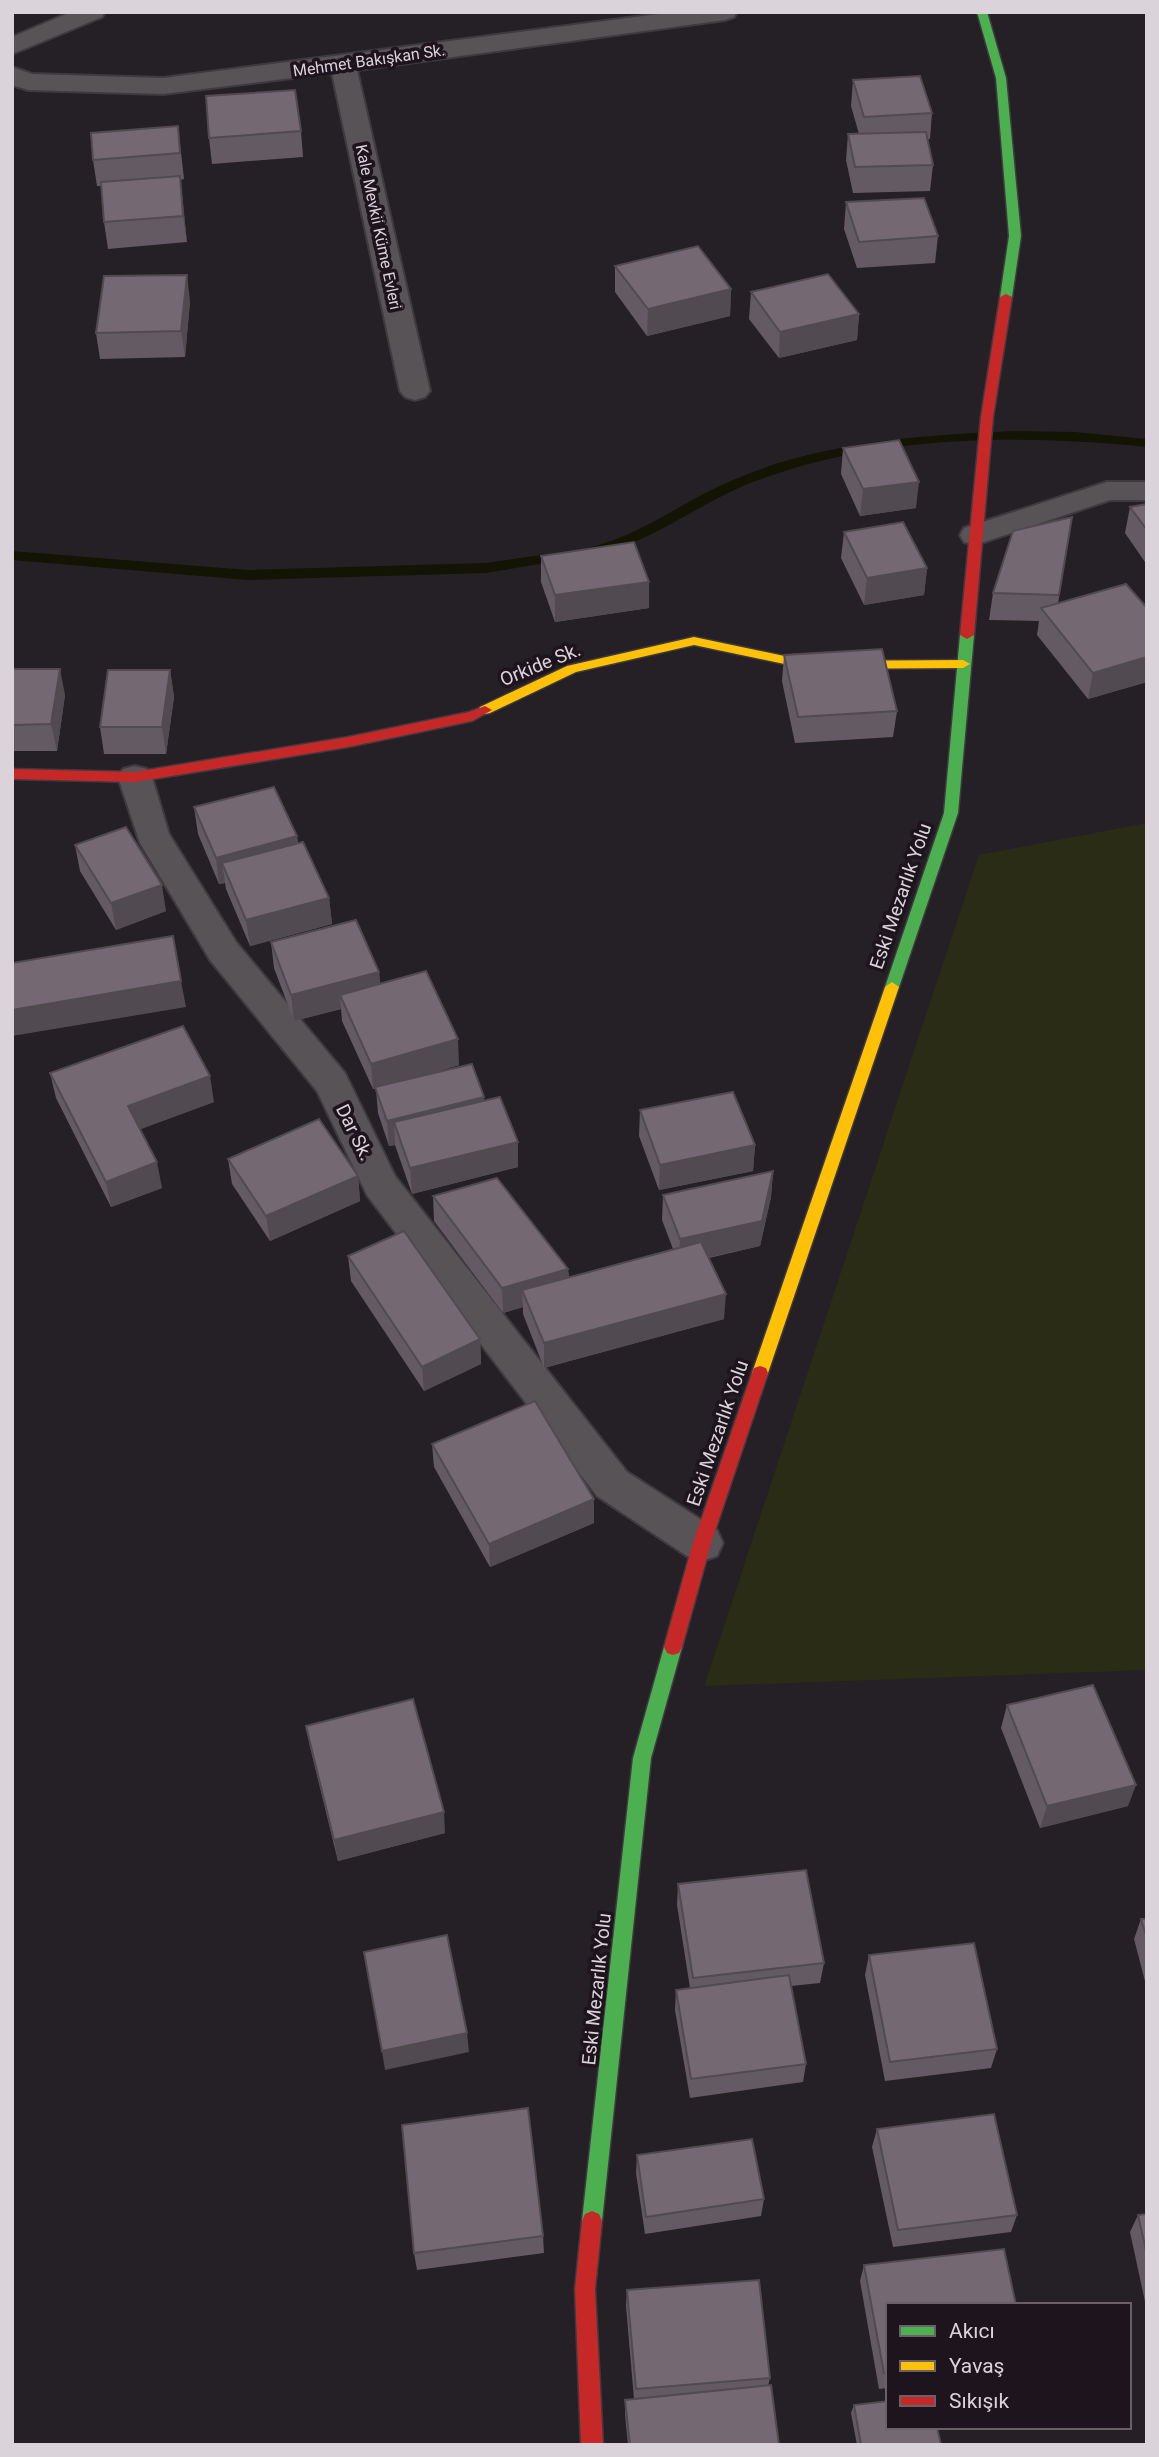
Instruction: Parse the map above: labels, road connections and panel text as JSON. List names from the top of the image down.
{
  "streets": {
    "street": [
      "Mehmet Bakışkan Sk.",
      "Kale Mevkii Küme Evleri",
      "Orkide Sk.",
      "Eski Mezarlık Yolu",
      "Dar Sk."
    ]
  },
  "crossings": [
    ["Mehmet Bakışkan Sk.", "Kale Mevkii Küme Evleri"],
    ["Orkide Sk.", "Eski Mezarlık Yolu"],
    ["Orkide Sk.", "Dar Sk."],
    ["Eski Mezarlık Yolu", "Dar Sk."]
  ],
  "legend": ["Akıcı", "Yavaş", "Sıkışık"]
}
